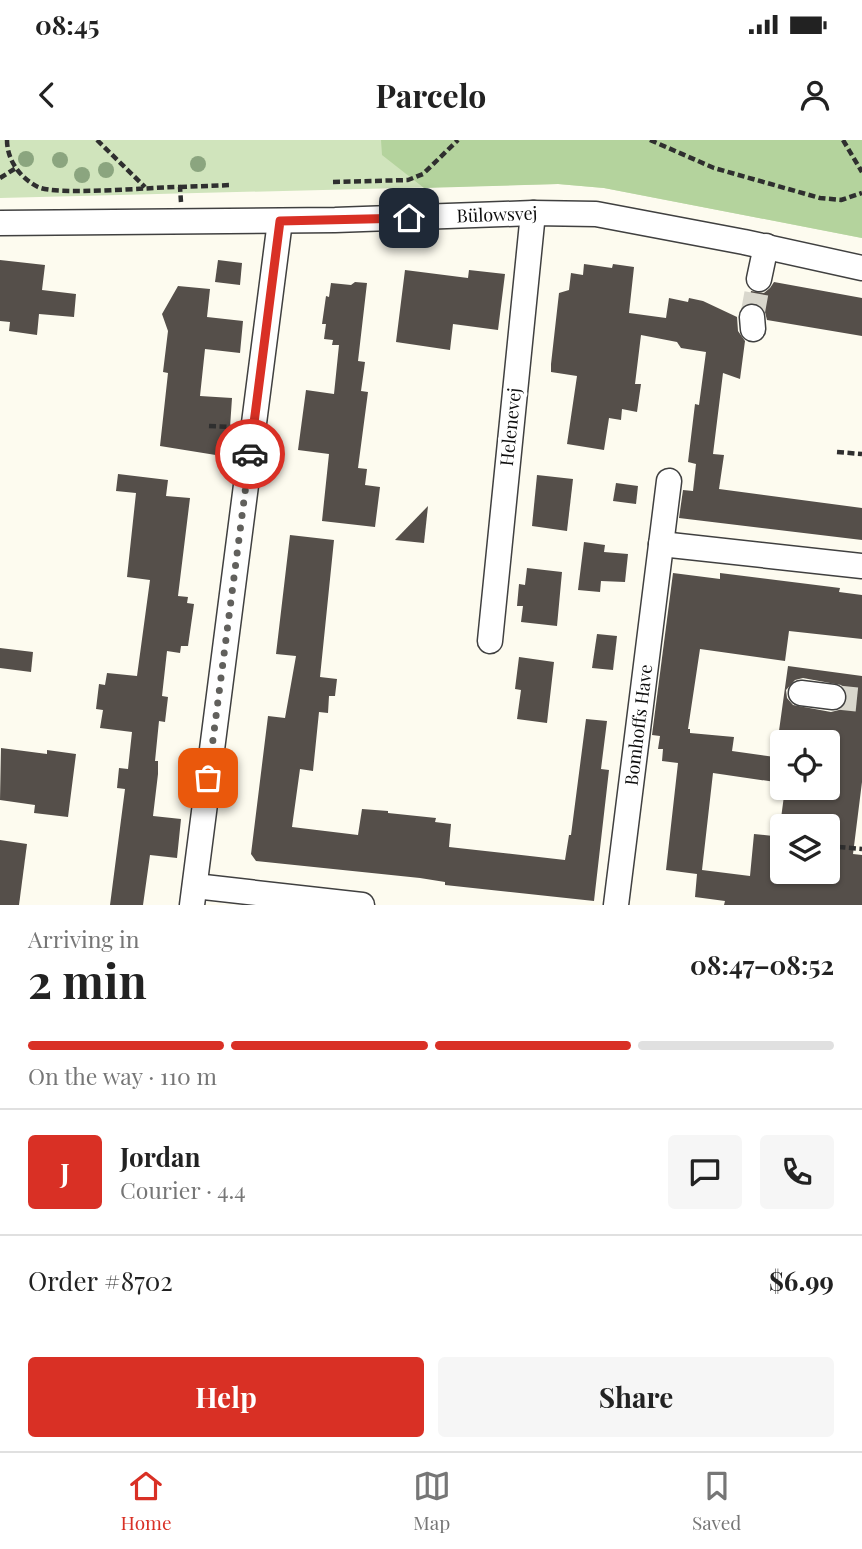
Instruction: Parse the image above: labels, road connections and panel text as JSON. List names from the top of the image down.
{
  "streets": {
    "street": ["Bülowsvej", "Helenevej", "Bomhoffs Have"]
  },
  "crossings": [
    ["Bülowsvej", "Helenevej"]
  ],
  "page": {
    "status": "08:45",
    "header": "Parcelo",
    "heading": ["2 min", "Arriving in", "08:47–08:52"],
    "panel": [
      "Jordan",
      "Courier · 4.4",
      "Order #8702",
      "$6.99"
    ],
    "bar": "On the way · 110 m",
    "round": "J",
    "buttons": ["Help", "Share"],
    "tabs": ["Home", "Map", "Saved"]
  }
}
